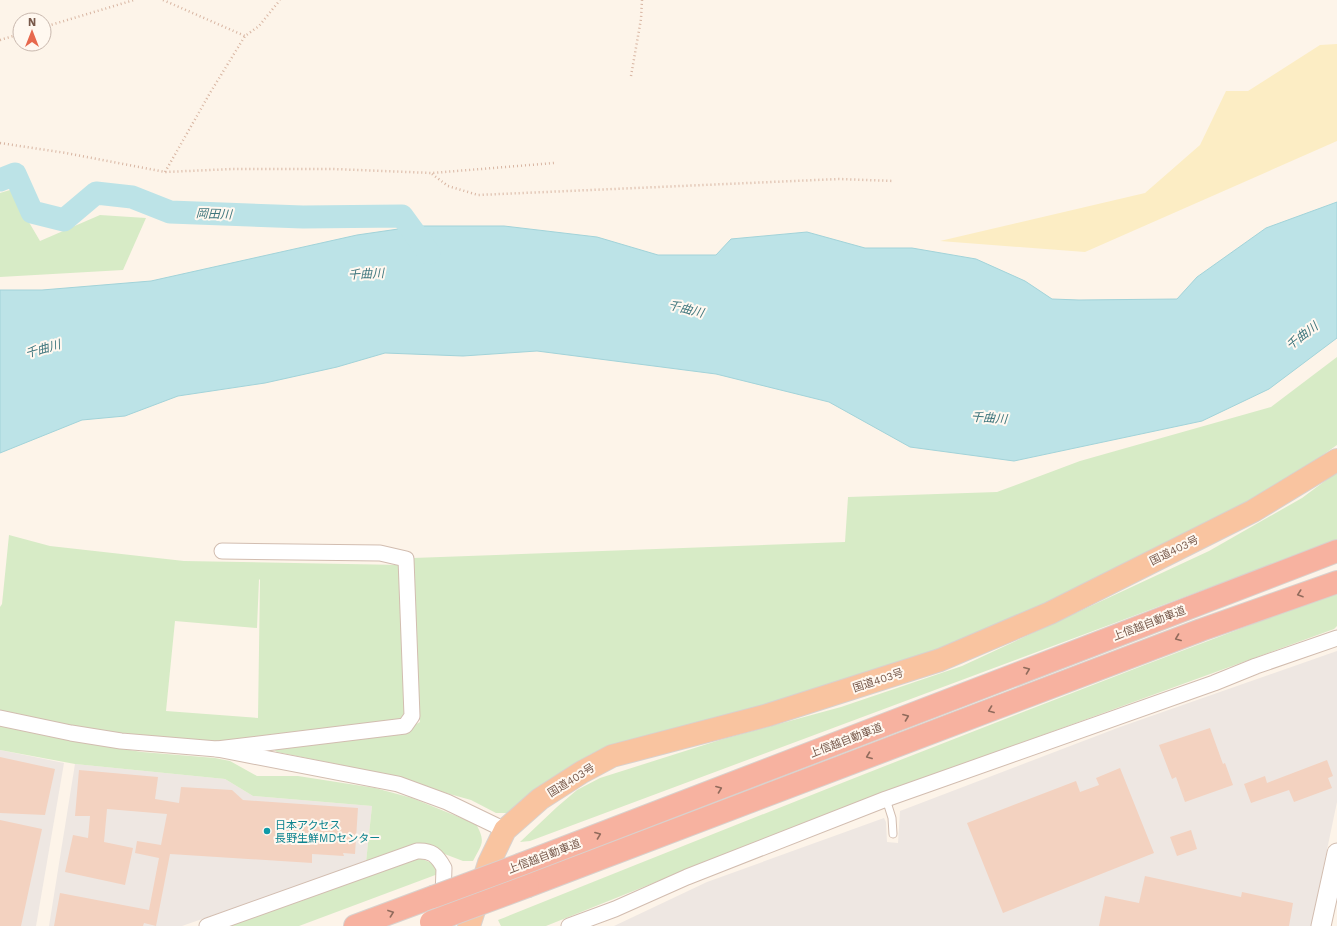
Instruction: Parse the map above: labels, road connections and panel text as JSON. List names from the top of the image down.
{
  "streets": {
    "highway": ["国道403号", "上信越自動車道"]
  },
  "water": ["岡田川", "千曲川"],
  "places": ["日本アクセス 長野生鮮MDセンター"],
  "north": "top"
}
